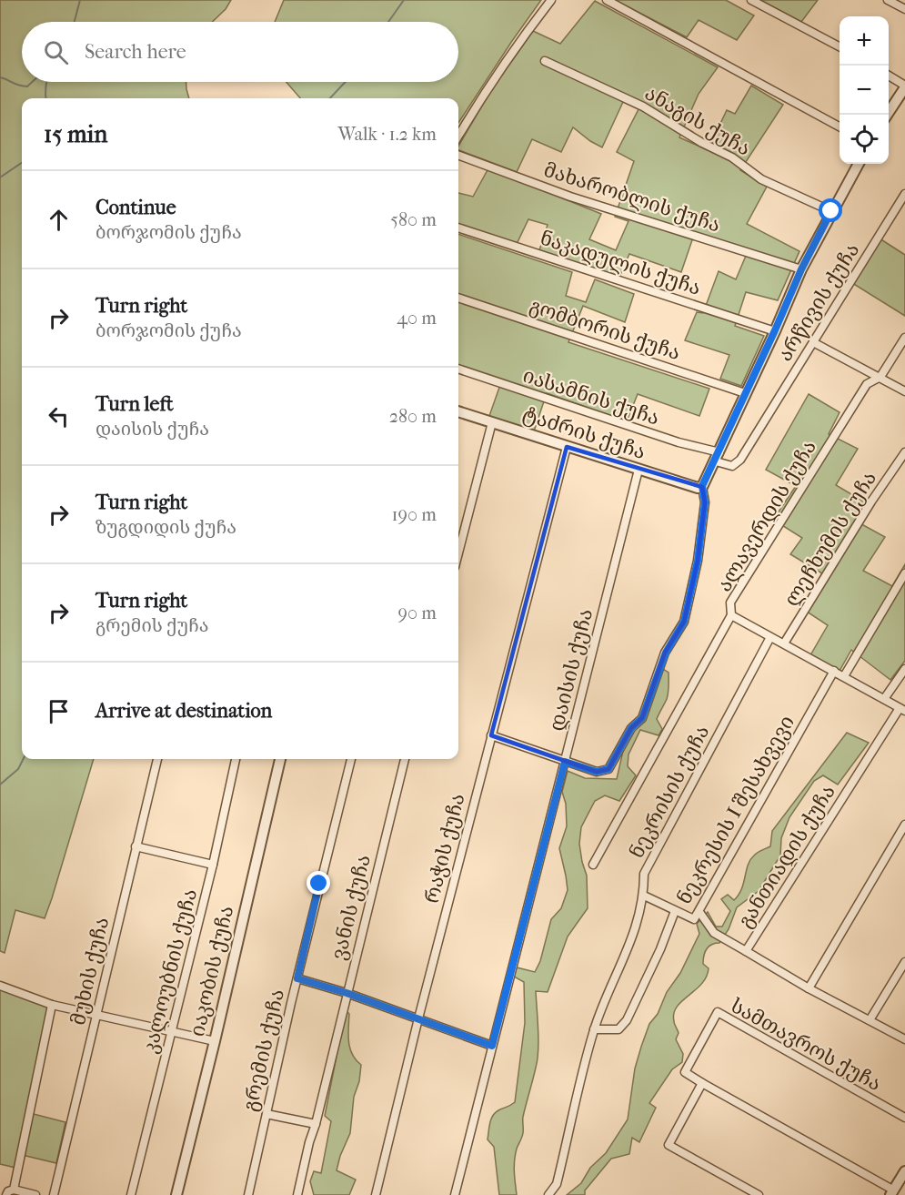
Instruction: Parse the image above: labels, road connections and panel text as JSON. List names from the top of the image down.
{
  "streets": {
    "street": [
      "ანაგის ქუჩა",
      "მახარობლის ქუჩა",
      "ნაკადულის ქუჩა",
      "არწივის ქუჩა",
      "გომბორის ქუჩა",
      "იასამნის ქუჩა",
      "ტაძრის ქუჩა",
      "ალავერდის ქუჩა",
      "ლეჩხუმის ქუჩა",
      "დაისის ქუჩა",
      "ნეკრისის ქუჩა",
      "ნეკრესის I შესახვევი",
      "რაჭის ქუჩა",
      "განთიადის ქუჩა",
      "ვანის ქუჩა",
      "მუხის ქუჩა",
      "კალოუბნის ქუჩა",
      "იაკობის ქუჩა",
      "სამთავროს ქუჩა",
      "გრემის ქუჩა"
    ]
  },
  "crossings": [
    ["არწივის ქუჩა", "იასამნის ქუჩა"],
    ["ტაძრის ქუჩა", "დაისის ქუჩა"],
    ["ტაძრის ქუჩა", "რაჭის ქუჩა"],
    ["ნეკრისის ქუჩა", "ნეკრესის I შესახვევი"]
  ],
  "page": {
    "map_buttons": ["+", "−"],
    "search": "Search here",
    "heading": ["15 min", "Walk · 1.2 km"],
    "list": [
      ["Continue", "ბორჯომის ქუჩა", "580 m"],
      ["Turn right", "ბორჯომის ქუჩა", "40 m"],
      ["Turn left", "დაისის ქუჩა", "280 m"],
      ["Turn right", "ზუგდიდის ქუჩა", "190 m"],
      ["Turn right", "გრემის ქუჩა", "90 m"],
      "Arrive at destination"
    ]
  }
}
